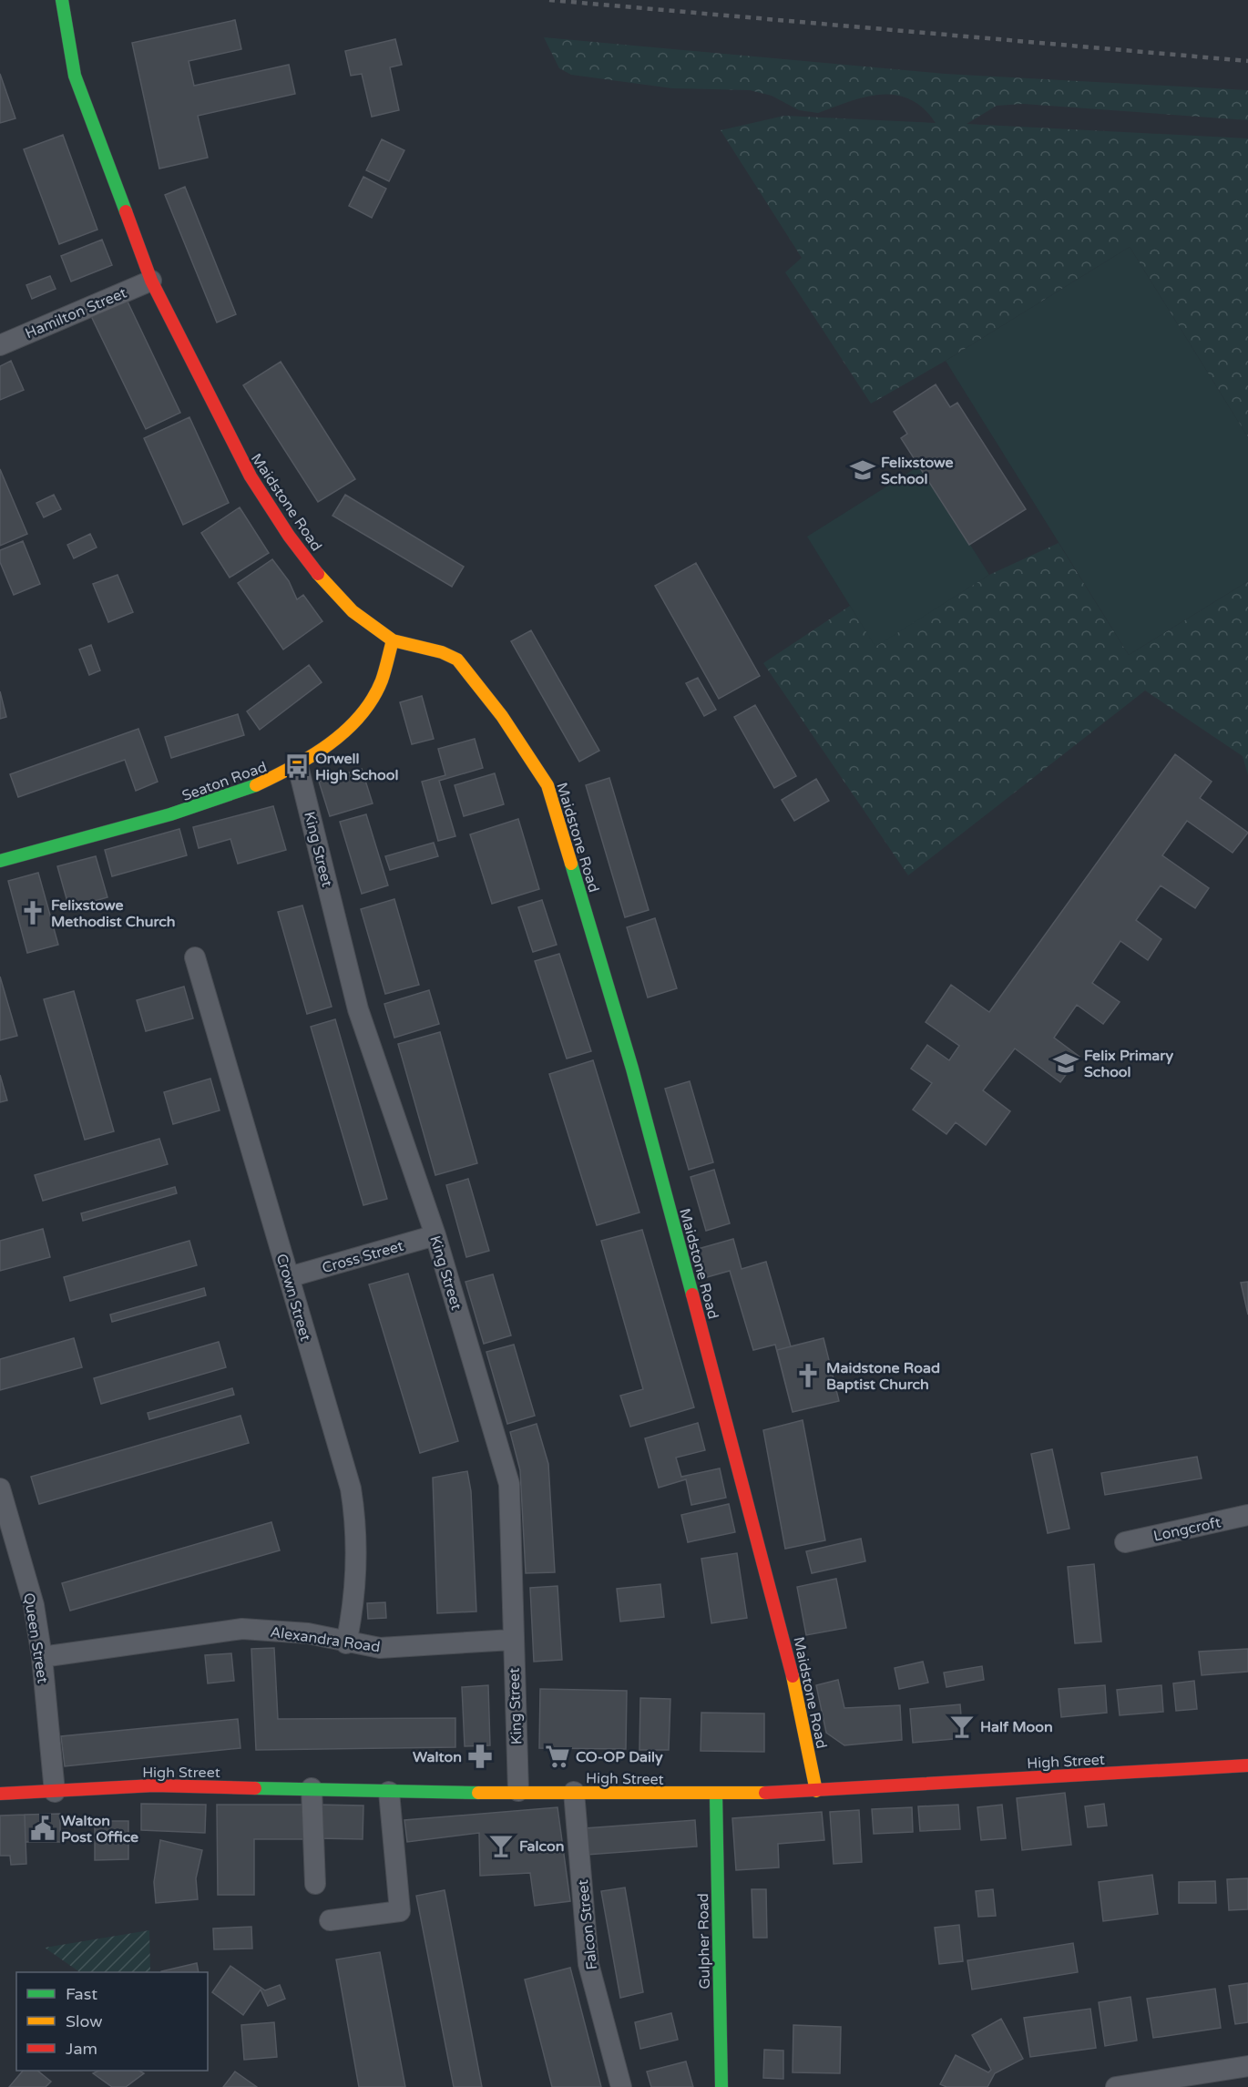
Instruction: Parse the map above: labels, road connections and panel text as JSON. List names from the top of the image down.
{
  "streets": {
    "street": [
      "Hamilton Street",
      "Maidstone Road",
      "Seaton Road",
      "King Street",
      "Cross Street",
      "Crown Street",
      "Longcroft",
      "Queen Street",
      "Alexandra Road",
      "High Street",
      "Falcon Street",
      "Gulpher Road"
    ]
  },
  "crossings": [
    ["Hamilton Street", "Maidstone Road"],
    ["Maidstone Road", "Seaton Road"],
    ["Maidstone Road", "High Street"],
    ["Seaton Road", "King Street"],
    ["King Street", "Cross Street"],
    ["King Street", "Alexandra Road"],
    ["King Street", "High Street"],
    ["Cross Street", "Crown Street"],
    ["Crown Street", "Alexandra Road"],
    ["Queen Street", "Alexandra Road"],
    ["Queen Street", "High Street"],
    ["High Street", "Falcon Street"],
    ["High Street", "Gulpher Road"]
  ],
  "places": {
    "school or university": ["Felixstowe School", "Felix Primary School"],
    "bus stop": ["Orwell High School"],
    "church": ["Felixstowe Methodist Church", "Maidstone Road Baptist Church"],
    "bar": ["Half Moon", "Falcon"],
    "pharmacy": ["Walton"],
    "supermarket": ["CO-OP Daily"],
    "public building": ["Walton Post Office"]
  },
  "legend": ["Fast", "Slow", "Jam"]
}
